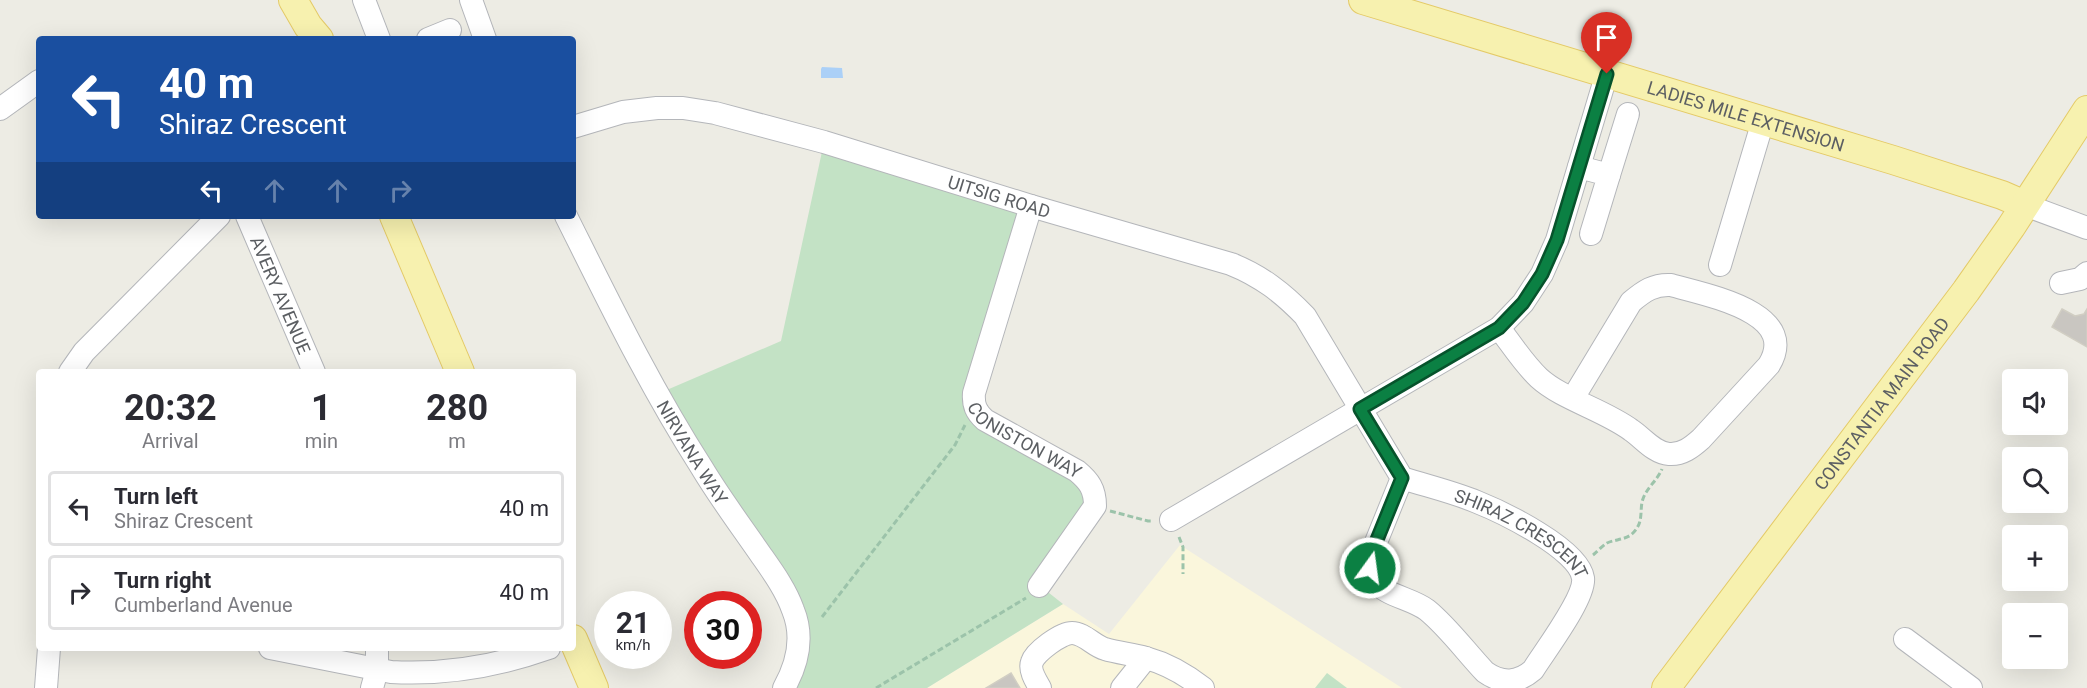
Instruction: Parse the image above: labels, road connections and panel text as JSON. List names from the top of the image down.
{
  "streets": {
    "main road": ["LADIES MILE EXTENSION", "CONSTANTIA MAIN ROAD"],
    "street": [
      "UITSIG ROAD",
      "AVERY AVENUE",
      "CONISTON WAY",
      "NIRVANA WAY",
      "SHIRAZ CRESCENT"
    ]
  },
  "crossings": [
    ["LADIES MILE EXTENSION", "CONSTANTIA MAIN ROAD"],
    ["UITSIG ROAD", "CONISTON WAY"]
  ],
  "page": {
    "turn": ["40 m", "Shiraz Crescent"],
    "map_buttons": ["+", "−"],
    "eta": [
      "20:32",
      "Arrival",
      "1",
      "min",
      "280",
      "m"
    ],
    "list": [
      {
        "name": "Turn left",
        "note": "Shiraz Crescent",
        "value": "40 m"
      },
      {
        "name": "Turn right",
        "note": "Cumberland Avenue",
        "value": "40 m"
      }
    ],
    "speed": "21 km/h",
    "limit": "30"
  }
}
